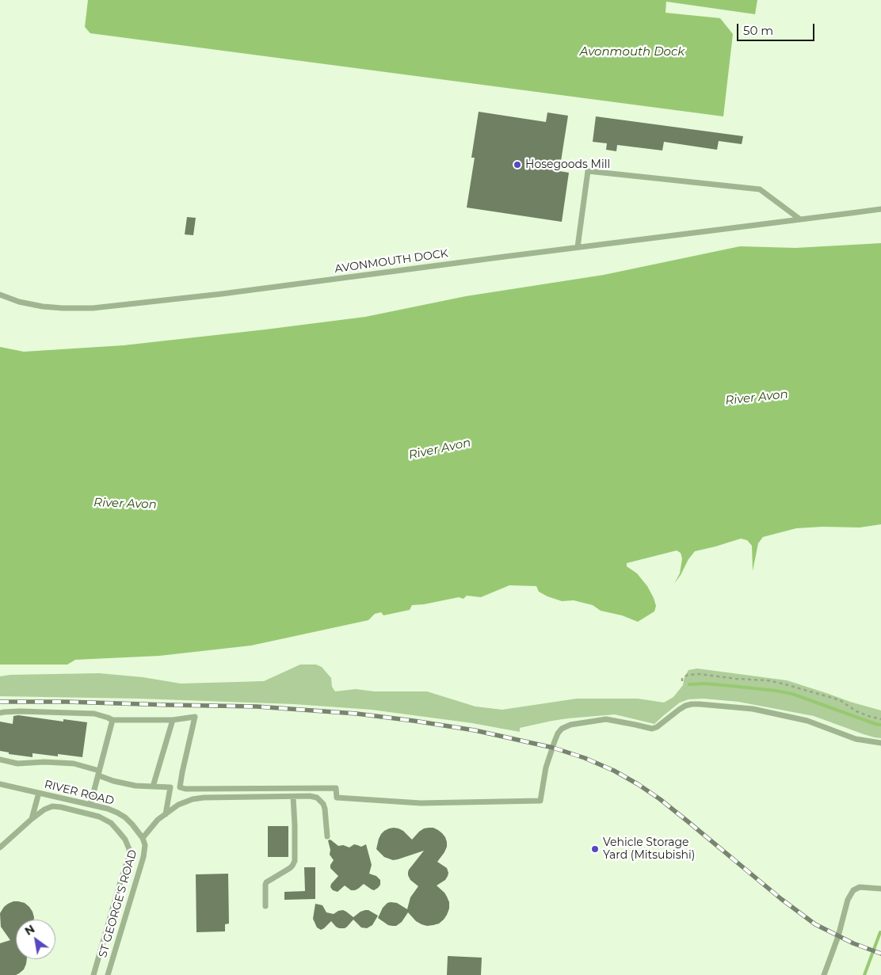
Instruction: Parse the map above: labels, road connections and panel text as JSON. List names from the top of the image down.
{
  "streets": {
    "lane": ["AVONMOUTH DOCK", "RIVER ROAD", "ST GEORGE'S ROAD"]
  },
  "crossings": [
    ["RIVER ROAD", "ST GEORGE'S ROAD"]
  ],
  "water": ["Avonmouth Dock", "River Avon"],
  "places": ["Hosegoods Mill", "Vehicle Storage Yard (Mitsubishi)"],
  "scale_bar": "50 m",
  "north": "top left"
}
